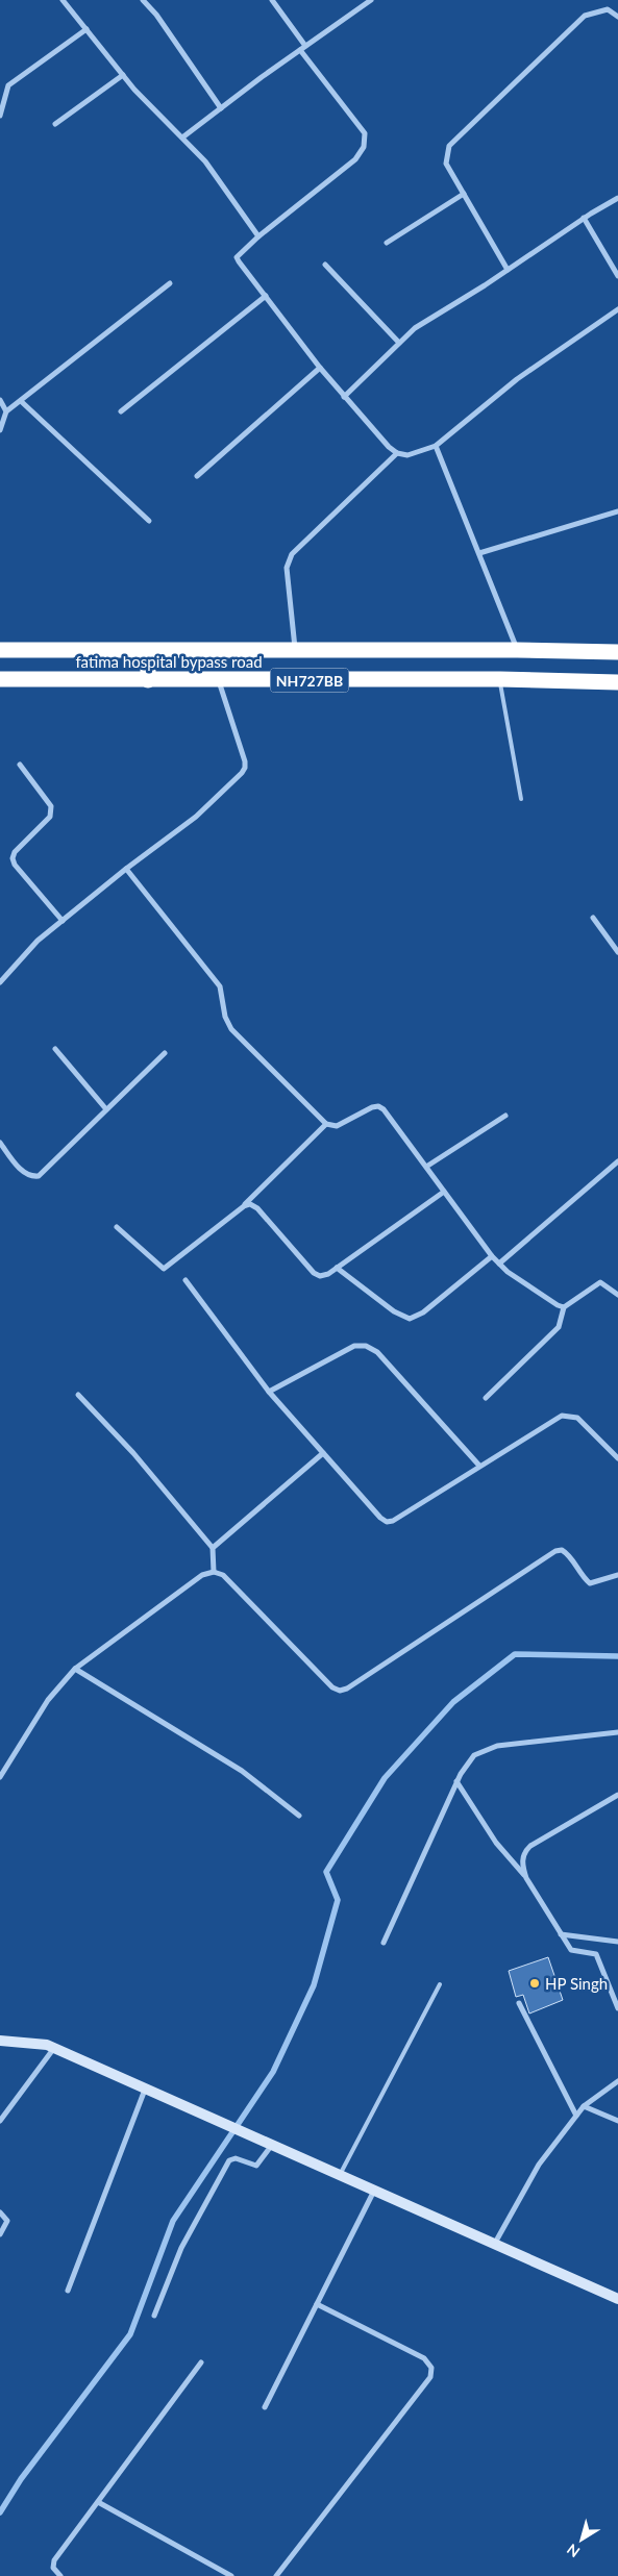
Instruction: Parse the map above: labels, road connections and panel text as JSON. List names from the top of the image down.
{
  "streets": {
    "highway": ["fatima hospital bypass road", "NH727BB"]
  },
  "places": ["HP Singh"],
  "north": "bottom left"
}
